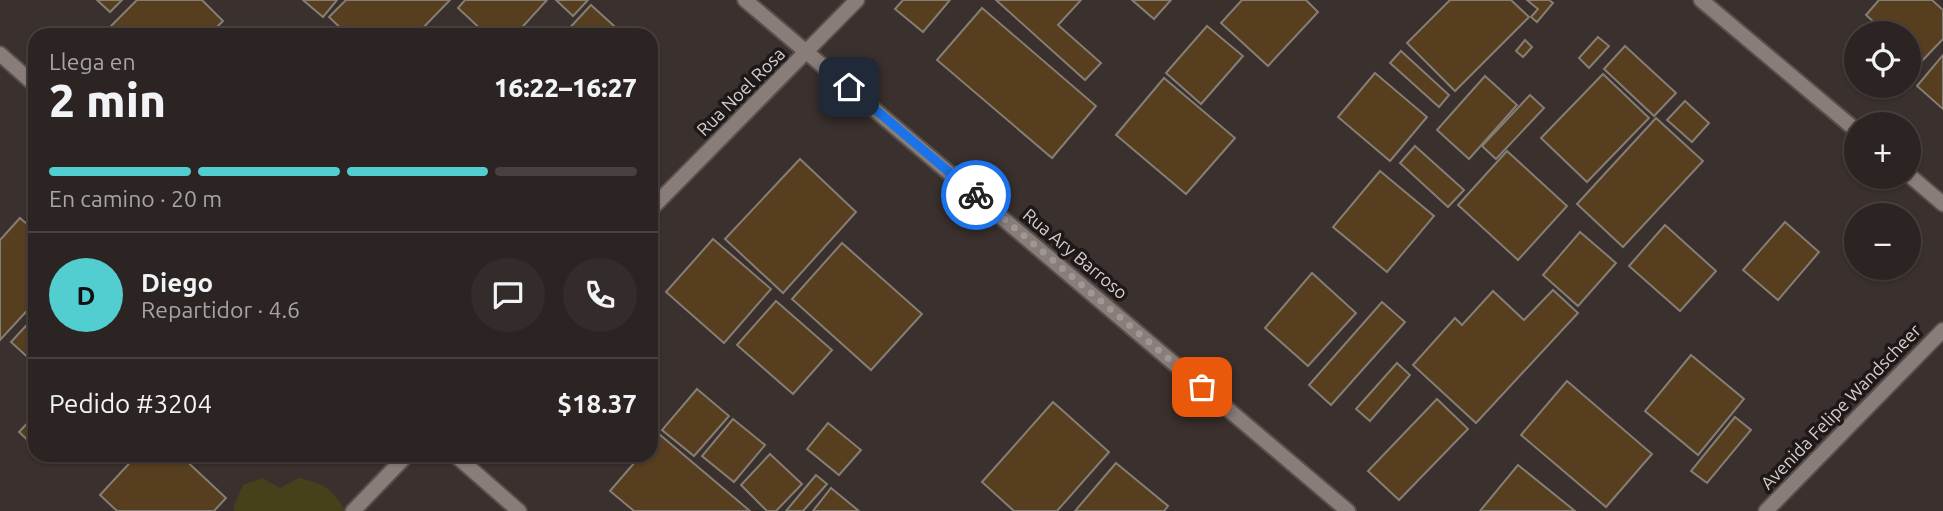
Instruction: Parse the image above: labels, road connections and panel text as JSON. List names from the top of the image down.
{
  "streets": {
    "street": ["Rua Noel Rosa", "Rua Ary Barroso", "Avenida Felipe Wandscheer"]
  },
  "crossings": [
    ["Rua Noel Rosa", "Rua Ary Barroso"]
  ],
  "page": {
    "map_buttons": ["+", "−"],
    "heading": ["2 min", "Llega en", "16:22–16:27"],
    "panel": [
      "Diego",
      "Repartidor · 4.6",
      "Pedido #3204",
      "$18.37"
    ],
    "bar": "En camino · 20 m",
    "round": "D"
  }
}
